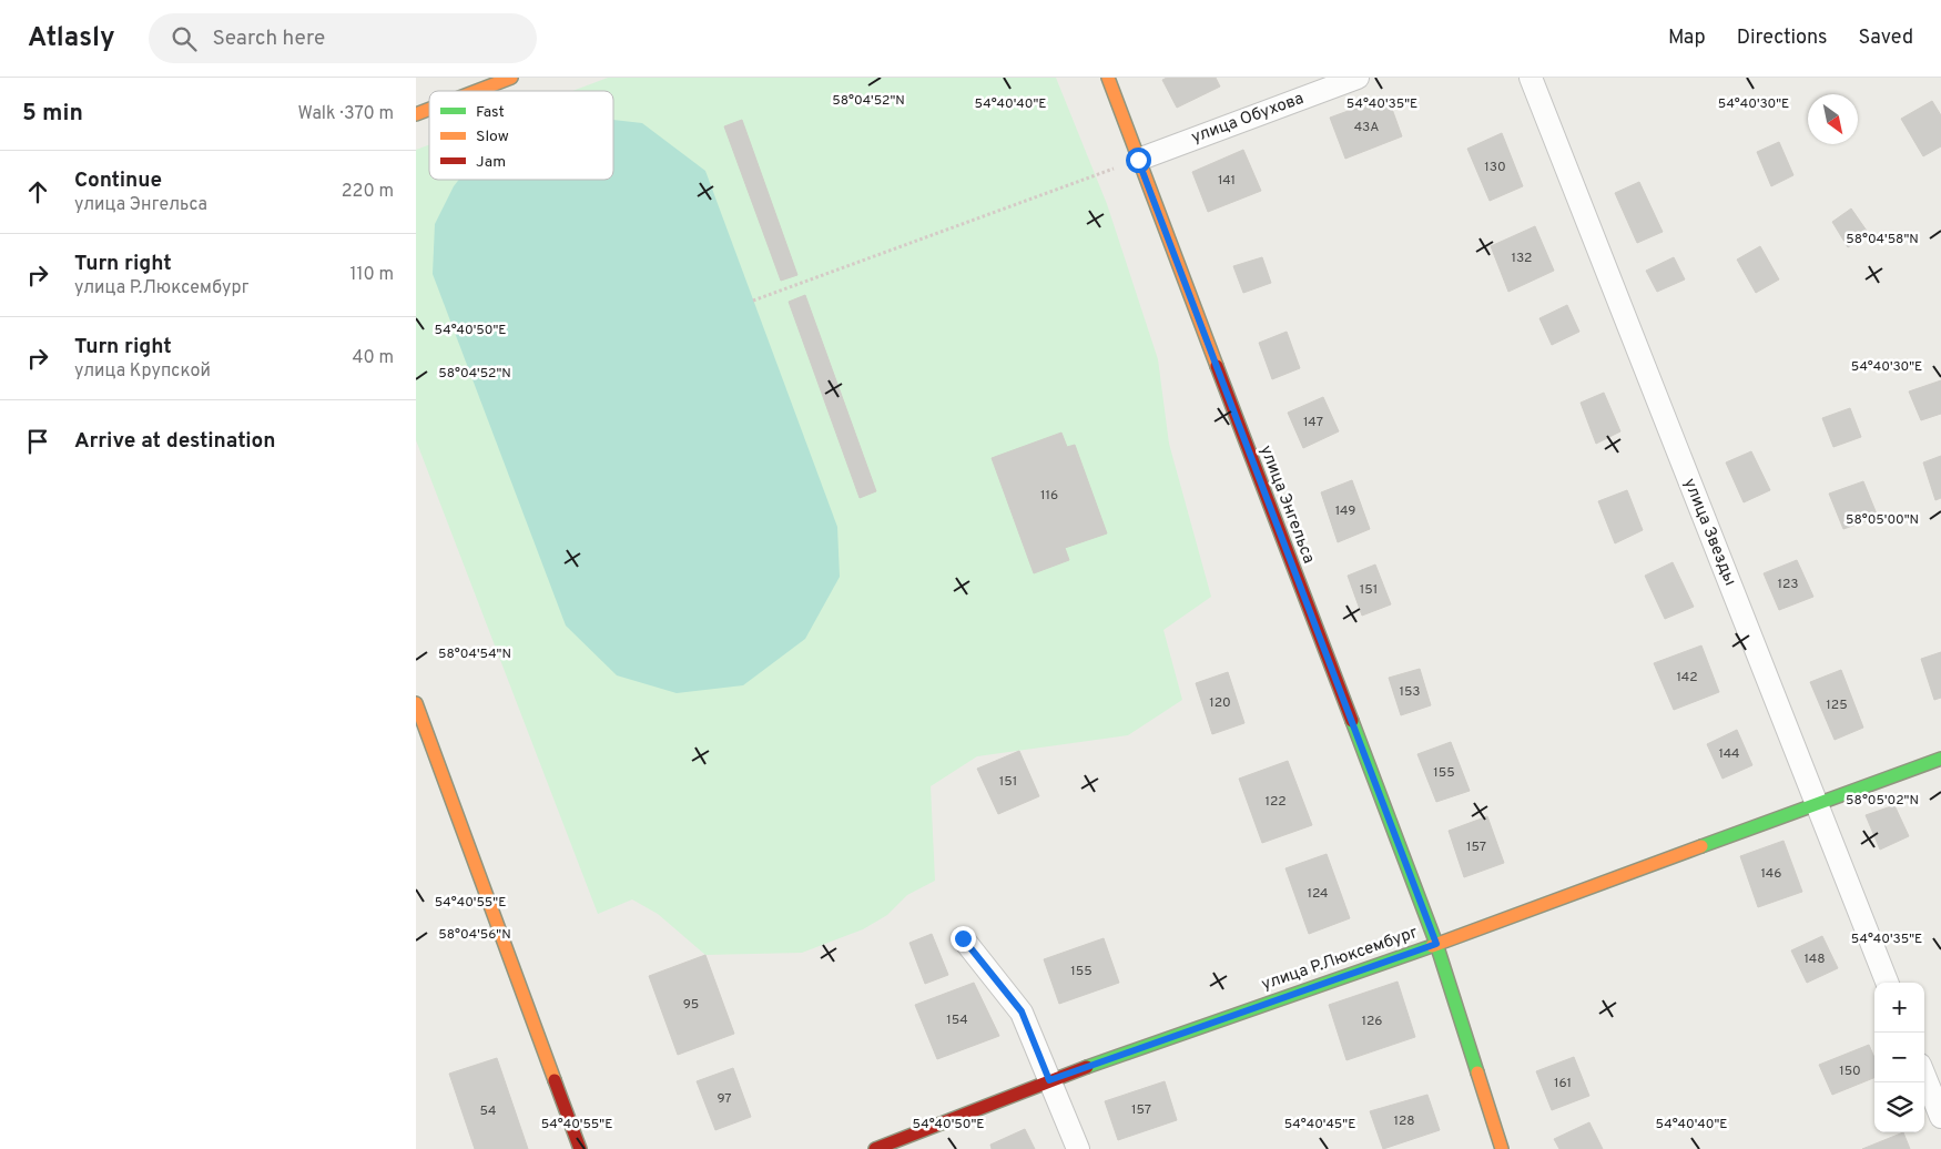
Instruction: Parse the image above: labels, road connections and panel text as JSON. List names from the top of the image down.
{
  "streets": {
    "street": [
      "улица Обухова",
      "улица Энгельса",
      "улица Звезды",
      "улица Р.Люксембург"
    ]
  },
  "crossings": [
    ["улица Обухова", "улица Энгельса"],
    ["улица Энгельса", "улица Р.Люксембург"],
    ["улица Звезды", "улица Р.Люксембург"]
  ],
  "house_numbers": [
    "43А",
    "130",
    "141",
    "132",
    "147",
    "116",
    "149",
    "123",
    "151",
    "142",
    "153",
    "120",
    "125",
    "144",
    "155",
    "151",
    "122",
    "157",
    "146",
    "124",
    "148",
    "155",
    "95",
    "154",
    "126",
    "150",
    "161",
    "97",
    "157",
    "54",
    "128"
  ],
  "legend": ["Fast", "Slow", "Jam"],
  "north": "bottom right",
  "page": {
    "header": "Atlasly",
    "search": "Search here",
    "nav": ["Map", "Directions", "Saved"],
    "heading": ["5 min", "Walk · 370 m"],
    "list": [
      ["Continue", "улица Энгельса", "220 m"],
      ["Turn right", "улица Р.Люксембург", "110 m"],
      ["Turn right", "улица Крупской", "40 m"],
      "Arrive at destination"
    ],
    "map_buttons": ["+", "−"]
  },
  "coordinates": [
    "58°04'52\"N",
    "54°40'40\"E",
    "54°40'35\"E",
    "54°40'30\"E",
    "58°04'58\"N",
    "54°40'50\"E",
    "58°05'00\"N",
    "58°04'54\"N",
    "58°05'02\"N",
    "54°40'55\"E",
    "58°04'56\"N",
    "54°40'45\"E"
  ]
}
